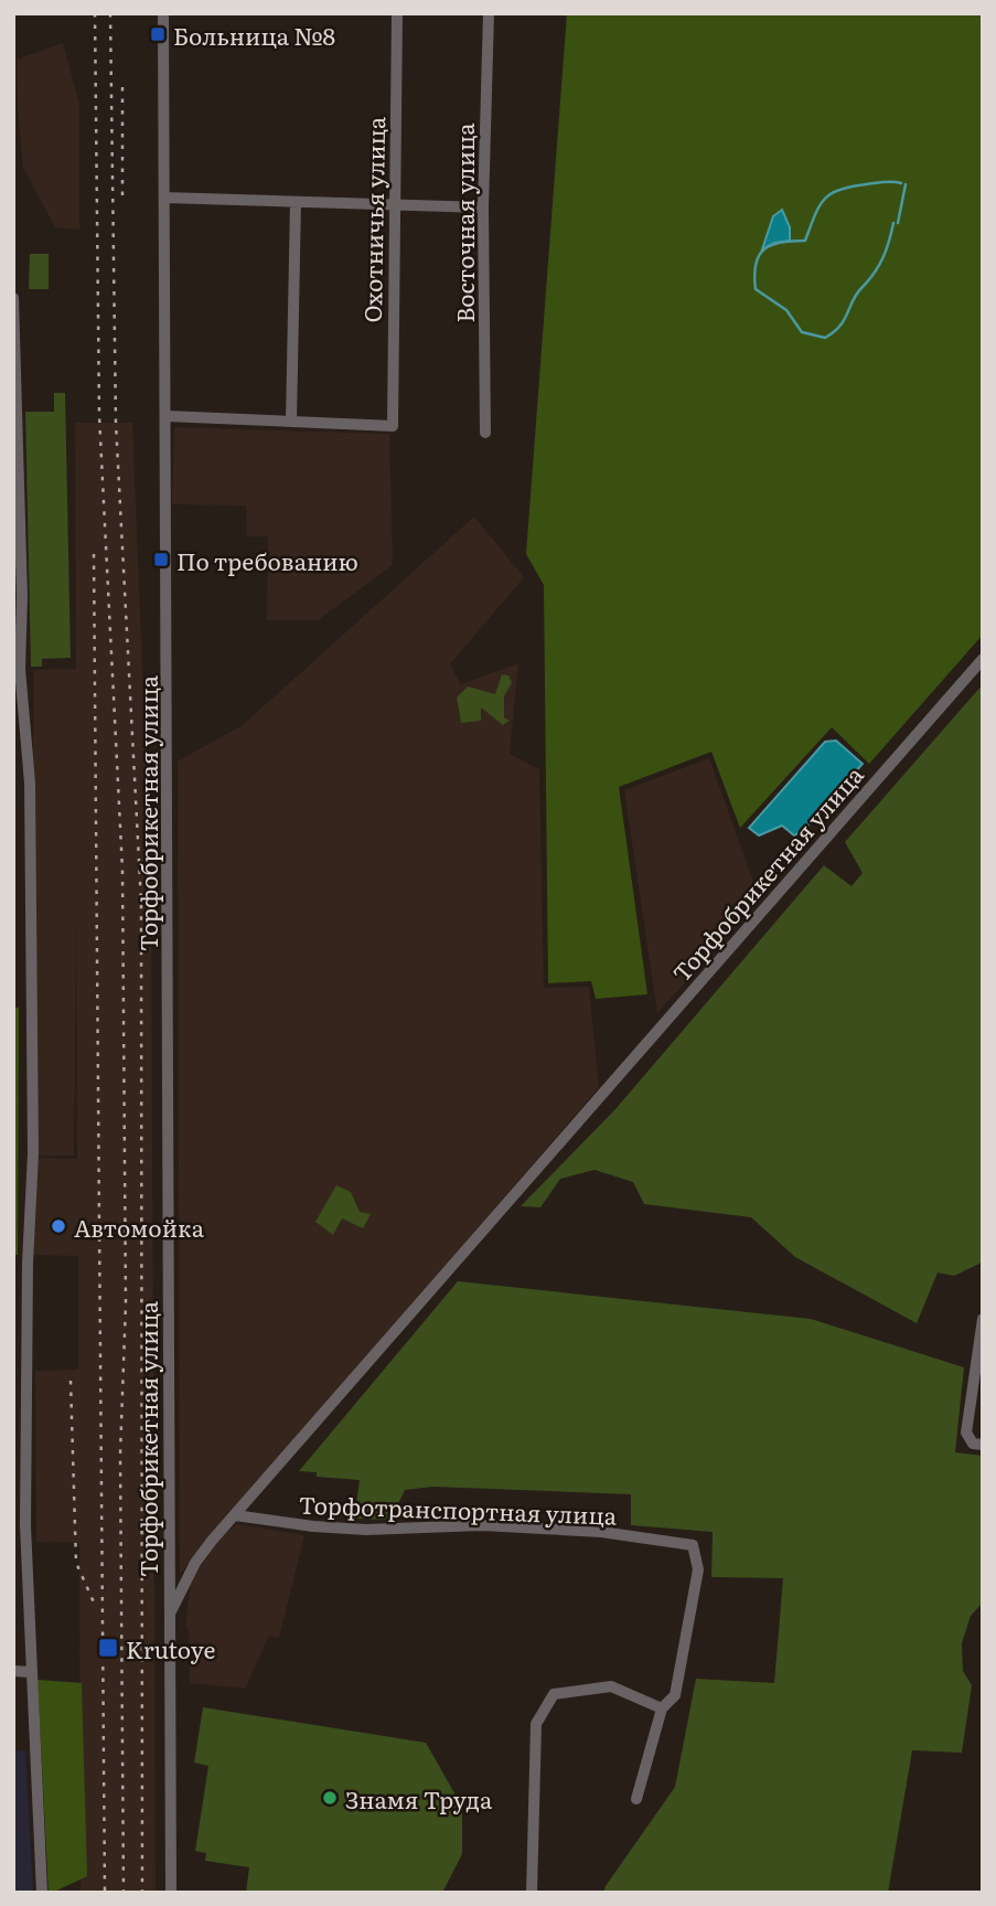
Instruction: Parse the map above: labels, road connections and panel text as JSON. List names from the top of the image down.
{
  "streets": {
    "street": [
      "Охотничья улица",
      "Восточная улица",
      "Торфобрикетная улица",
      "Торфотранспортная улица"
    ]
  },
  "crossings": [
    ["Торфобрикетная улица", "Торфотранспортная улица"]
  ],
  "places": {
    "transit": ["Больница №8", "По требованию", "Krutoye"],
    "other": ["Автомойка", "Знамя Труда"]
  }
}
